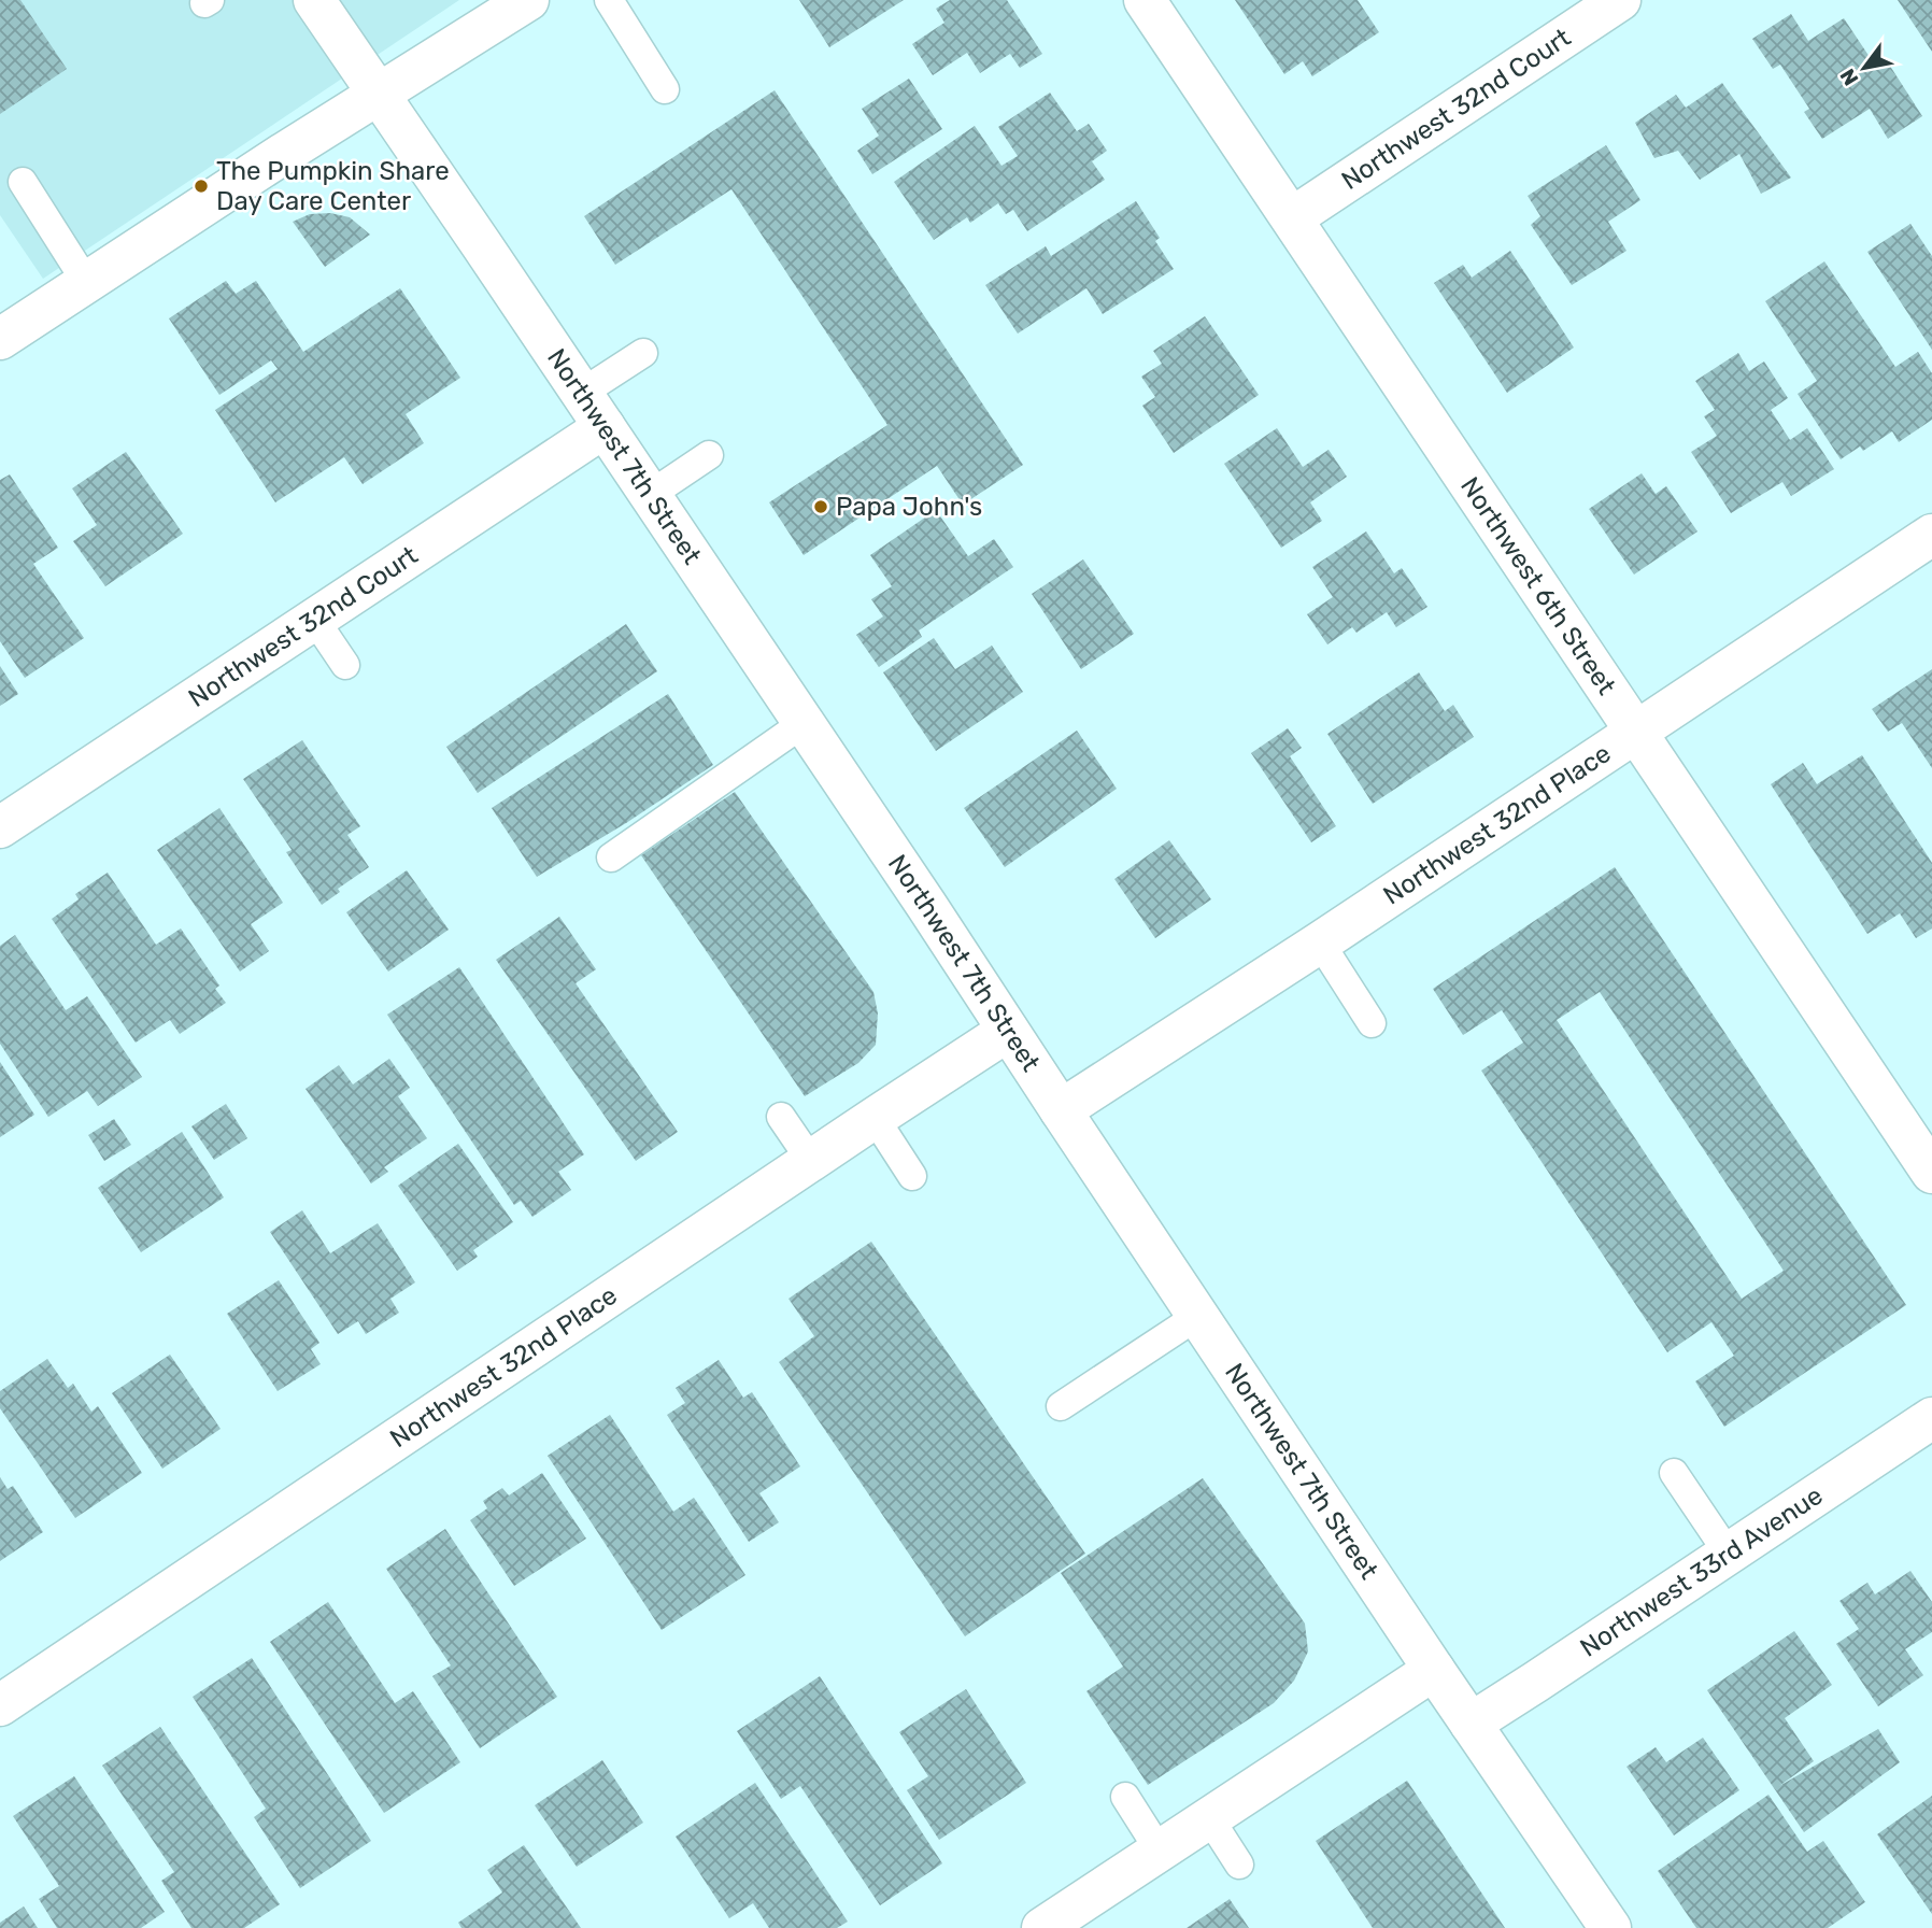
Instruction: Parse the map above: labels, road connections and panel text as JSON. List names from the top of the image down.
{
  "streets": {
    "street": [
      "Northwest 32nd Court",
      "Northwest 7th Street",
      "Northwest 6th Street",
      "Northwest 32nd Place",
      "Northwest 33rd Avenue"
    ]
  },
  "crossings": [
    ["Northwest 32nd Court", "Northwest 7th Street"],
    ["Northwest 32nd Court", "Northwest 6th Street"],
    ["Northwest 7th Street", "Northwest 32nd Place"],
    ["Northwest 7th Street", "Northwest 33rd Avenue"],
    ["Northwest 6th Street", "Northwest 32nd Place"]
  ],
  "places": ["The Pumpkin Share Day Care Center", "Papa John's"],
  "north": "bottom left"
}
